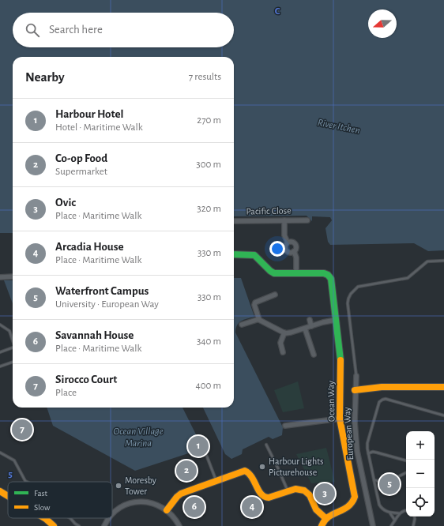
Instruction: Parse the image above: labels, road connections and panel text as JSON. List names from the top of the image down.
{
  "streets": {
    "street": ["Pacific Close", "Ocean Way", "European Way"]
  },
  "water": ["River Itchen", "Ocean Village Marina"],
  "places": ["Harbour Lights Picturehouse", "Moresby Tower"],
  "legend": ["Fast", "Slow"],
  "north": "left",
  "page": {
    "search": "Search here",
    "heading": ["Nearby", "7 results"],
    "list": [
      {
        "mark": "1",
        "name": "Harbour Hotel",
        "note": "Hotel · Maritime Walk",
        "value": "270 m"
      },
      {
        "mark": "2",
        "name": "Co-op Food",
        "note": "Supermarket",
        "value": "300 m"
      },
      {
        "mark": "3",
        "name": "Ovic",
        "note": "Place · Maritime Walk",
        "value": "320 m"
      },
      {
        "mark": "4",
        "name": "Arcadia House",
        "note": "Place · Maritime Walk",
        "value": "330 m"
      },
      {
        "mark": "5",
        "name": "Waterfront Campus",
        "note": "University · European Way",
        "value": "330 m"
      },
      {
        "mark": "6",
        "name": "Savannah House",
        "note": "Place · Maritime Walk",
        "value": "340 m"
      },
      {
        "mark": "7",
        "name": "Sirocco Court",
        "note": "Place",
        "value": "400 m"
      }
    ],
    "pins": [
      "7",
      "1",
      "2",
      "5",
      "3",
      "4",
      "6"
    ],
    "map_buttons": ["+", "−"]
  },
  "grid": {
    "columns": ["C"],
    "rows": ["5"]
  }
}
